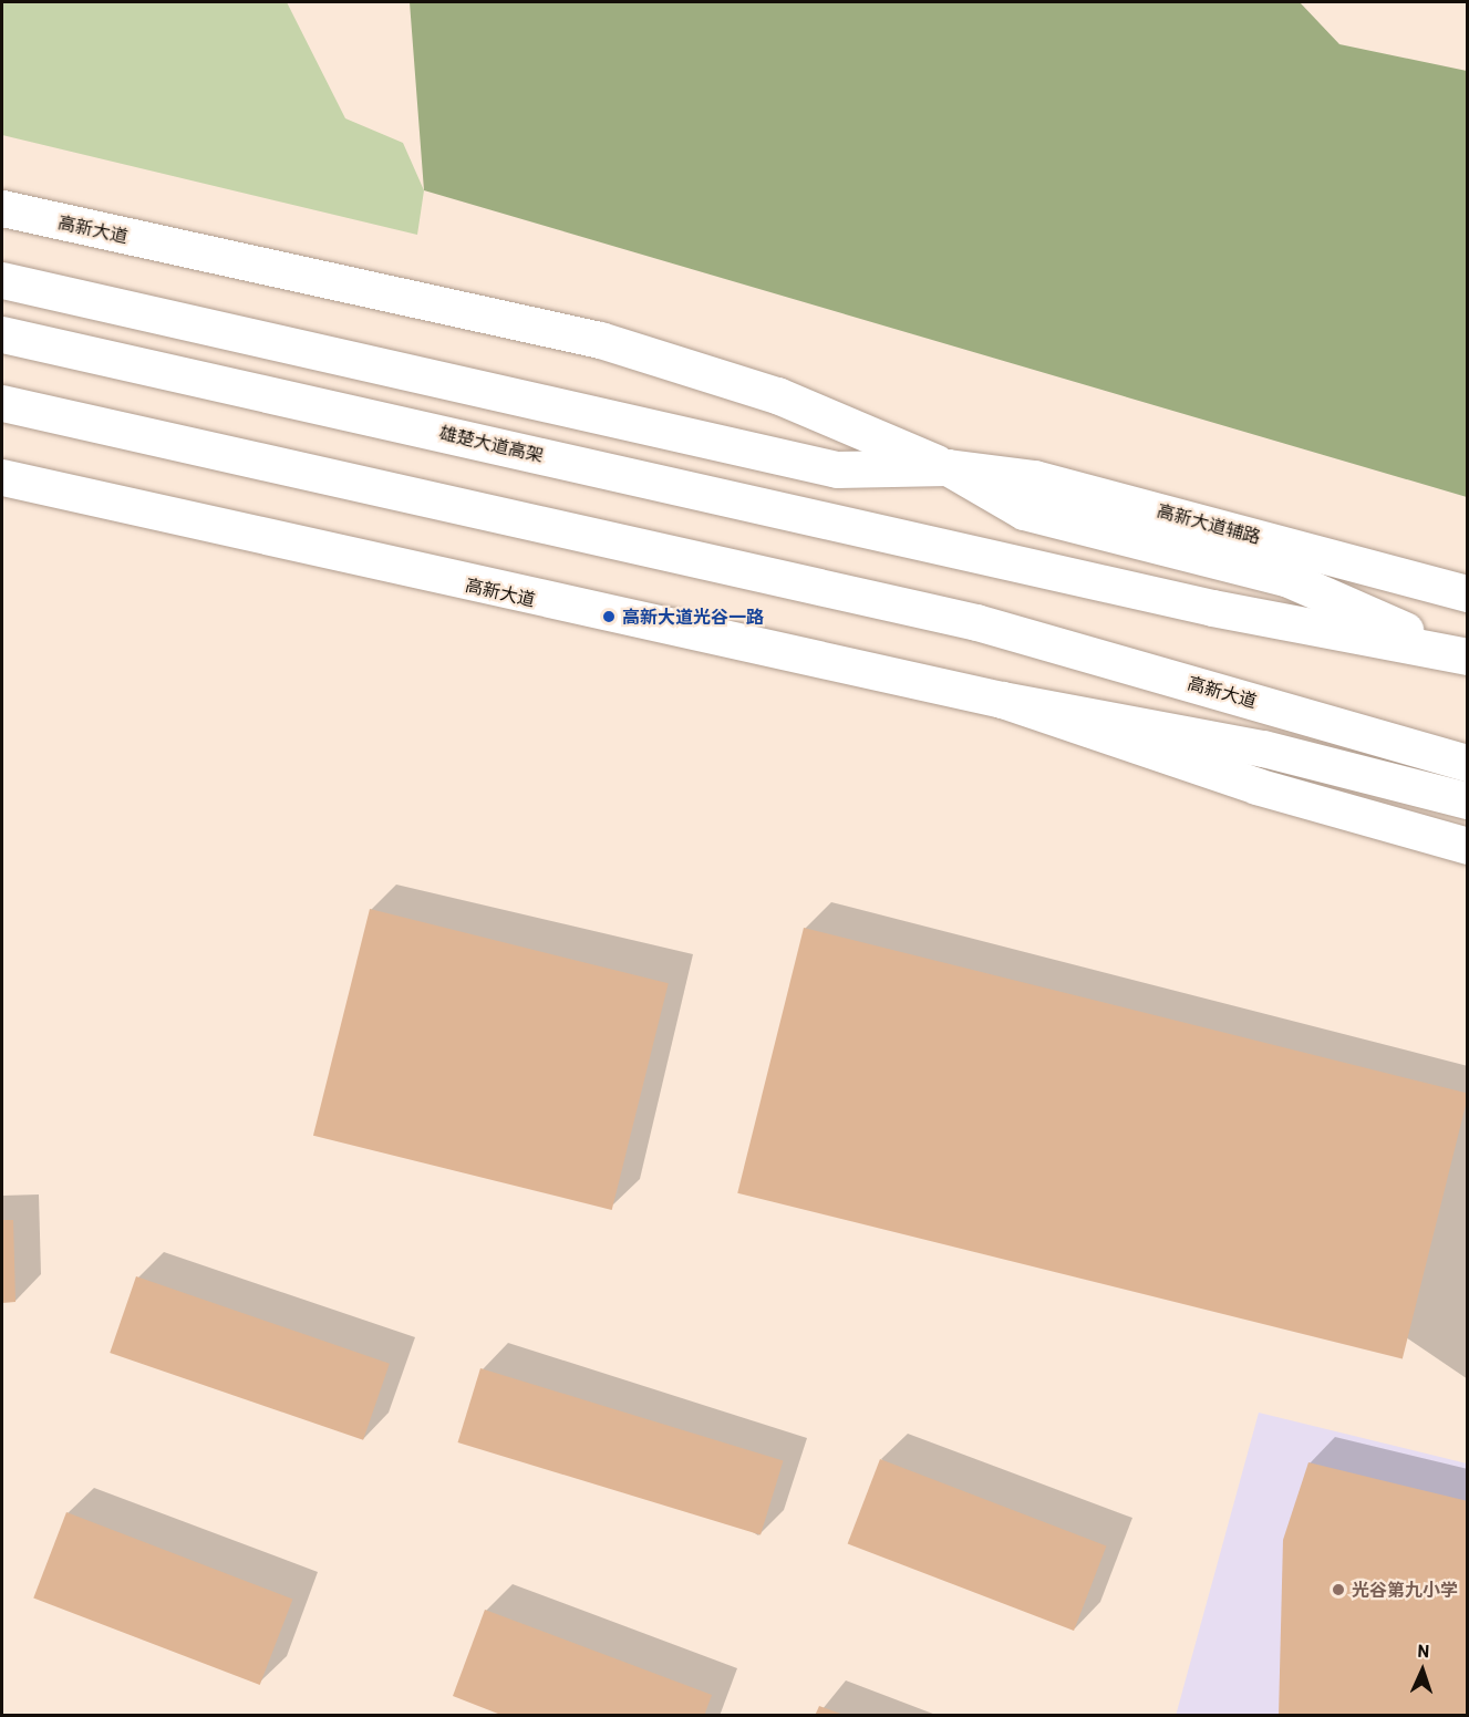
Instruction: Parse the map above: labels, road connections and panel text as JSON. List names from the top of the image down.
{
  "streets": {
    "main road": ["高新大道", "雄楚大道高架", "高新大道辅路"]
  },
  "crossings": [
    ["高新大道", "高新大道辅路"]
  ],
  "places": ["高新大道光谷一路", "光谷第九小学"],
  "north": "top"
}
